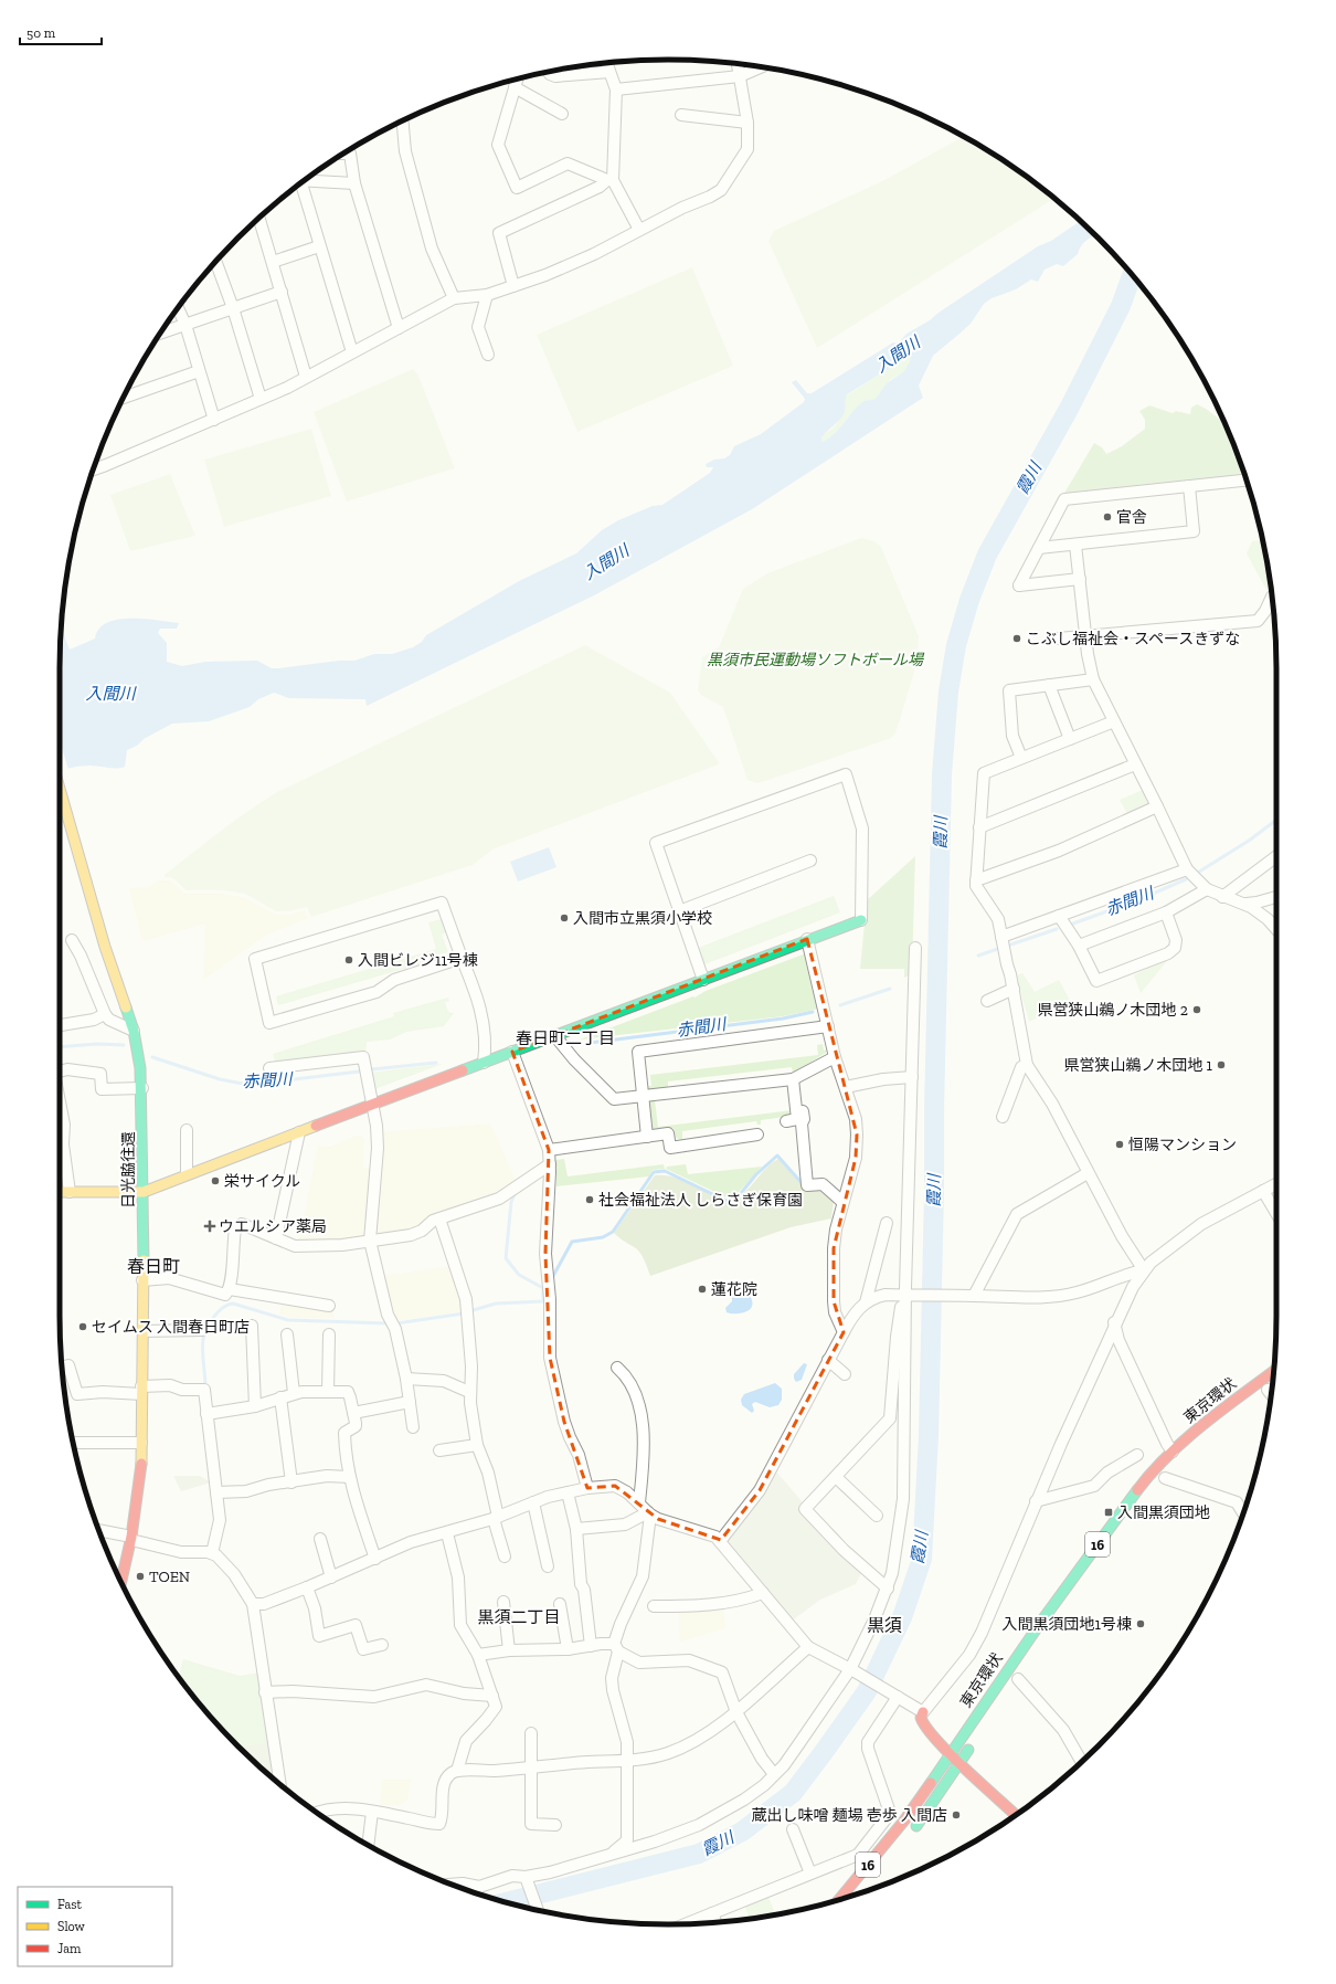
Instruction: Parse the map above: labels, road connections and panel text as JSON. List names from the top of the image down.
{
  "streets": {
    "main road": ["日光脇往還", "東京環状", "16"]
  },
  "districts": [
    "春日町二丁目",
    "春日町",
    "黒須二丁目",
    "黒須"
  ],
  "water": ["入間川", "霞川", "赤間川"],
  "parks": ["黒須市民運動場ソフトボール場"],
  "places": {
    "other": [
      "官舎",
      "こぶし福祉会・スペースきずな",
      "入間市立黒須小学校",
      "入間ビレジ11号棟",
      "県営狭山鵜ノ木団地 2",
      "県営狭山鵜ノ木団地 1",
      "恒陽マンション",
      "栄サイクル",
      "社会福祉法人 しらさぎ保育園",
      "蓮花院",
      "セイムス 入間春日町店",
      "TOEN",
      "入間黒須団地1号棟",
      "蔵出し味噌 麺場 壱歩 入間店"
    ],
    "health": ["ウエルシア薬局"],
    "transit": ["入間黒須団地"]
  },
  "legend": ["Fast", "Slow", "Jam"],
  "scale_bar": "50 m"
}
